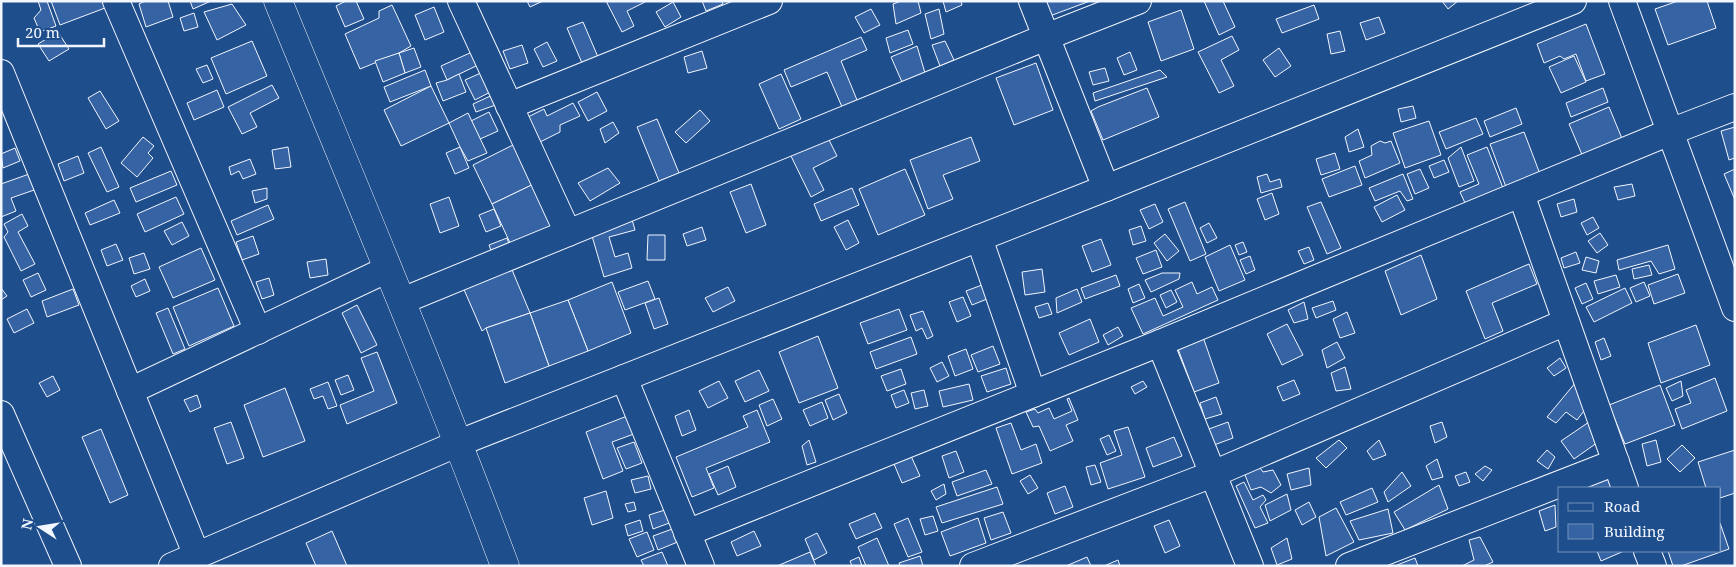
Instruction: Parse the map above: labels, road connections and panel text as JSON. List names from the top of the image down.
{
  "legend": ["Road", "Building"],
  "scale_bar": "20 m",
  "north": "left"
}
